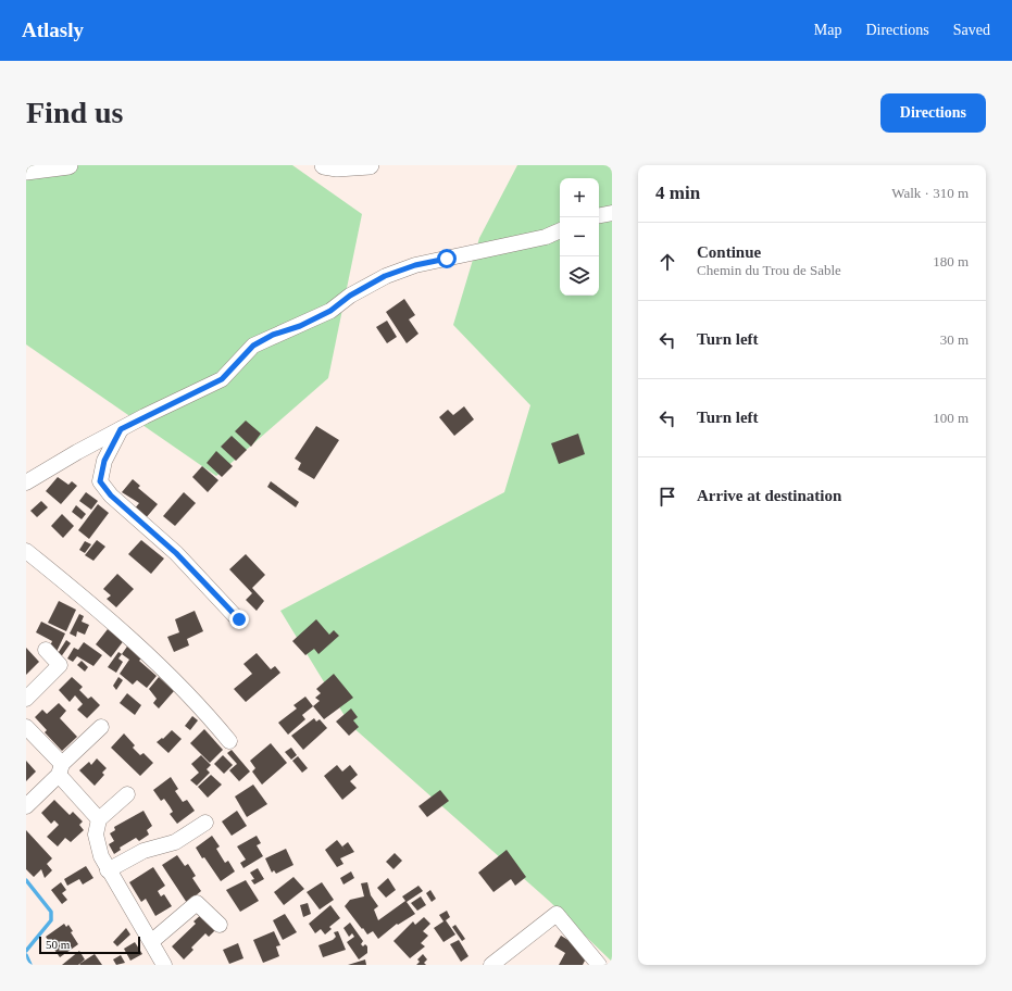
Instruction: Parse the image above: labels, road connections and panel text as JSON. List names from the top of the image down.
{
  "scale_bar": "50 m",
  "page": {
    "header": "Atlasly",
    "nav": ["Map", "Directions", "Saved"],
    "buttons": "Directions",
    "title": "Find us",
    "heading": ["4 min", "Walk · 310 m"],
    "map_buttons": ["+", "−"],
    "list": [
      ["Continue", "Chemin du Trou de Sable", "180 m"],
      ["Turn left", "30 m"],
      ["Turn left", "100 m"],
      "Arrive at destination"
    ],
    "scale": "50 m"
  }
}
